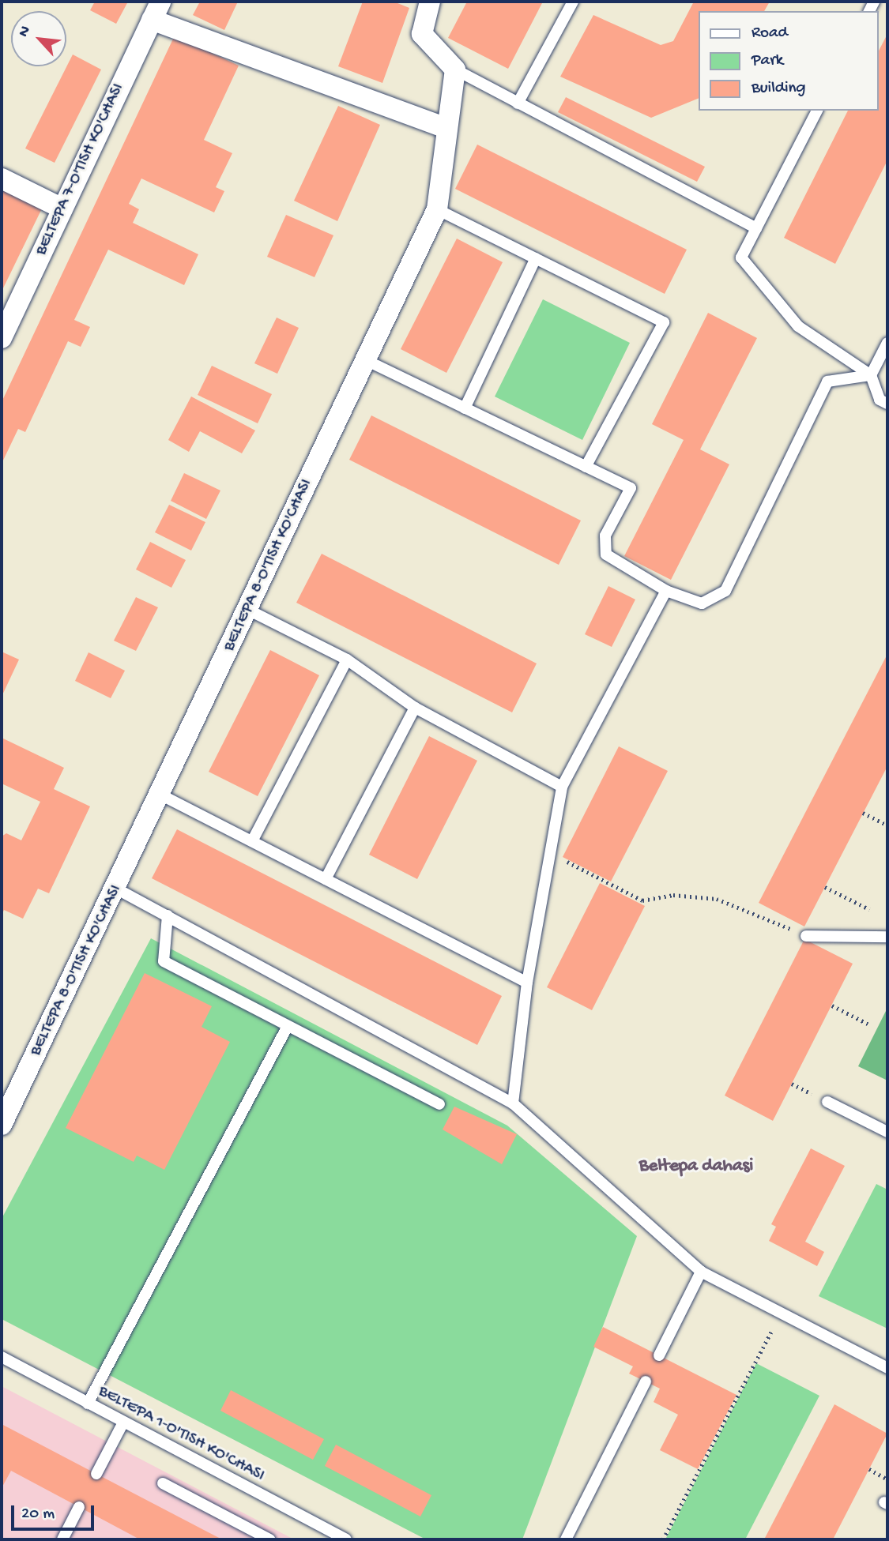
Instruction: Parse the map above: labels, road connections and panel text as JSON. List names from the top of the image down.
{
  "streets": {
    "street": ["BELTEPA 7-O'TISH KO'CHASI", "BELTEPA 8-O'TISH KO'CHASI"],
    "lane": ["BELTEPA 1-O'TISH KO'CHASI"]
  },
  "districts": ["Beltepa dahasi"],
  "legend": ["Road", "Park", "Building"],
  "scale_bar": "20 m",
  "north": "top left"
}
